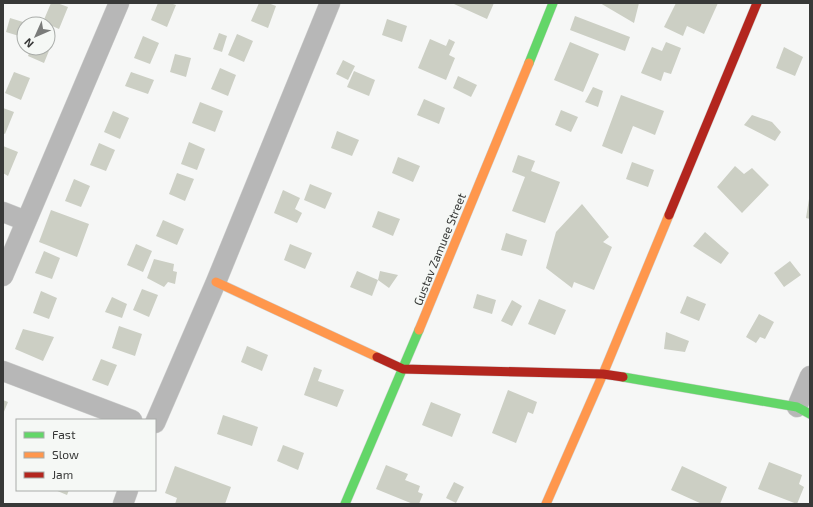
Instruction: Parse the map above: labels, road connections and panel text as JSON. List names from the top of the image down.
{
  "streets": {
    "street": ["Gustav Zamuee Street"]
  },
  "legend": ["Fast", "Slow", "Jam"],
  "north": "bottom left"
}
